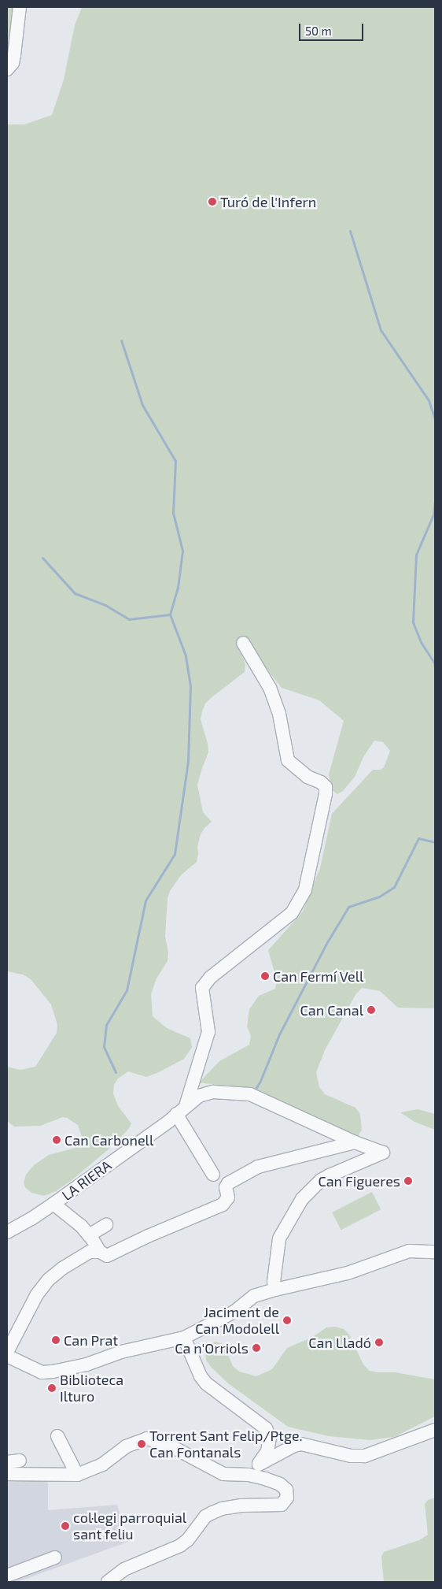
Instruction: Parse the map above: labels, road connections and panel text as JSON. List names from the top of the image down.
{
  "streets": {
    "street": ["LA RIERA"]
  },
  "places": [
    "Turó de l'Infern",
    "Can Fermí Vell",
    "Can Canal",
    "Can Carbonell",
    "Can Figueres",
    "Jaciment de Can Modolell",
    "Can Prat",
    "Can Lladó",
    "Ca n'Orriols",
    "Biblioteca Ilturo",
    "Torrent Sant Felip/Ptge. Can Fontanals",
    "col·legi parroquial sant feliu"
  ],
  "scale_bar": "50 m"
}
